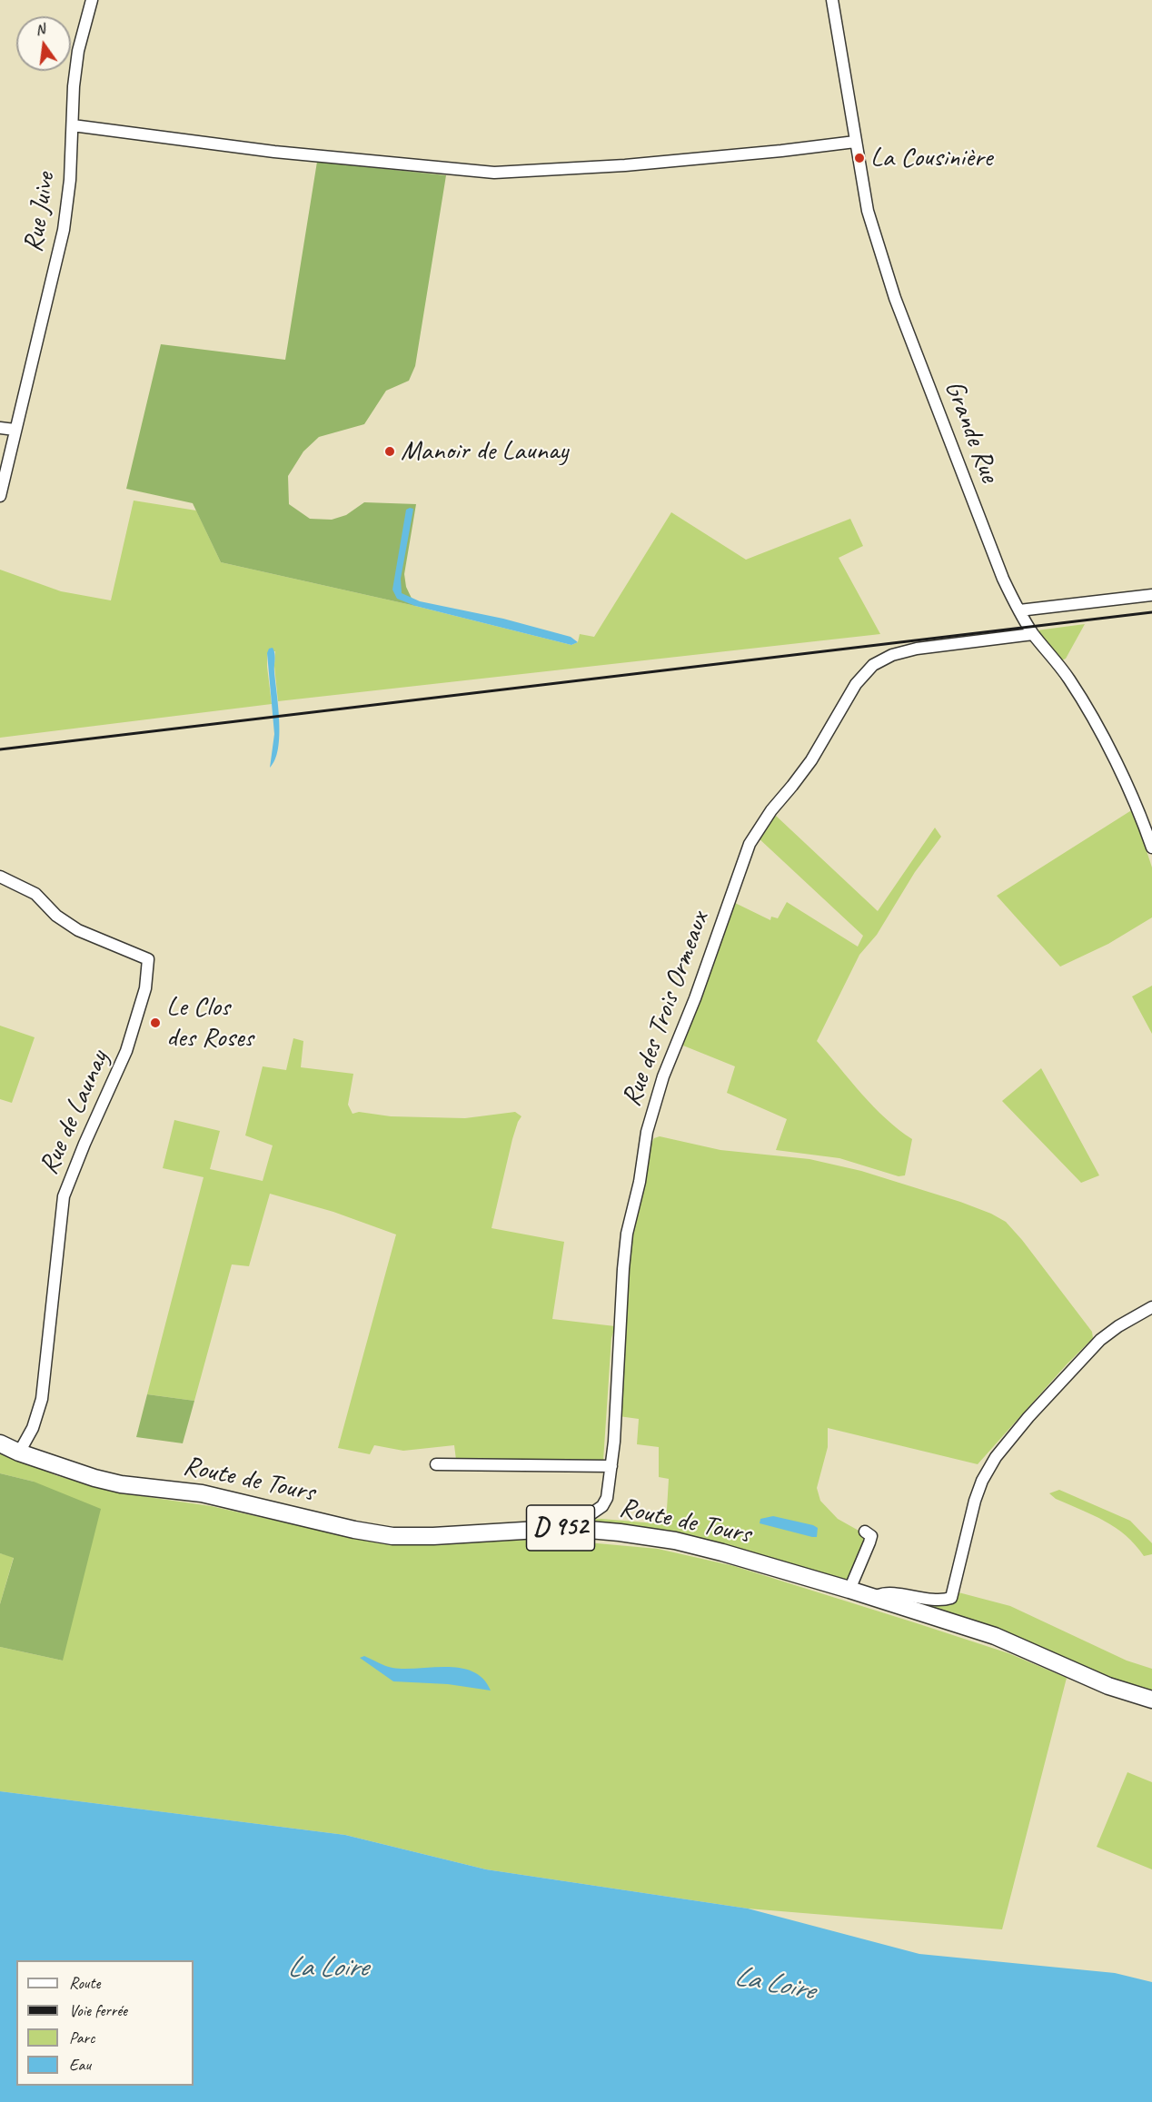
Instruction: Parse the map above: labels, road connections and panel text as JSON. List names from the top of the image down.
{
  "streets": {
    "main road": ["Route de Tours", "D 952"],
    "street": [
      "Rue Juive",
      "Grande Rue",
      "Rue des Trois Ormeaux",
      "Rue de Launay"
    ]
  },
  "crossings": [
    ["Grande Rue", "Rue des Trois Ormeaux"],
    ["Rue des Trois Ormeaux", "Route de Tours"],
    ["Rue de Launay", "Route de Tours"]
  ],
  "water": ["La Loire"],
  "places": ["La Cousinière", "Manoir de Launay", "Le Clos des Roses"],
  "legend": [
    "Route",
    "Voie ferrée",
    "Parc",
    "Eau"
  ],
  "north": "top"
}
